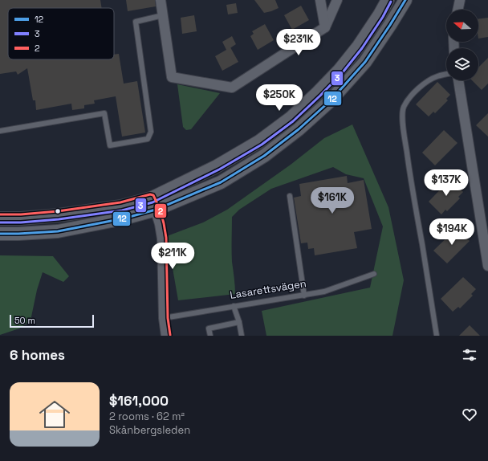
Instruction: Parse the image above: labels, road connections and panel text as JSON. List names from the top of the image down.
{
  "streets": {
    "lane": ["Lasarettsvägen"]
  },
  "lines": ["transit line 12", "transit line 3", "transit line 2"],
  "legend": ["12", "3", "2"],
  "scale_bar": "50 m",
  "north": "left",
  "page": {
    "price": [
      "$231K",
      "$250K",
      "$137K",
      "$161K",
      "$194K",
      "$211K"
    ],
    "scale": "50 m",
    "heading": "6 homes",
    "list": [
      {
        "name": "$161,000",
        "note": "2 rooms · 62 m² · Skånbergsleden"
      }
    ]
  }
}
